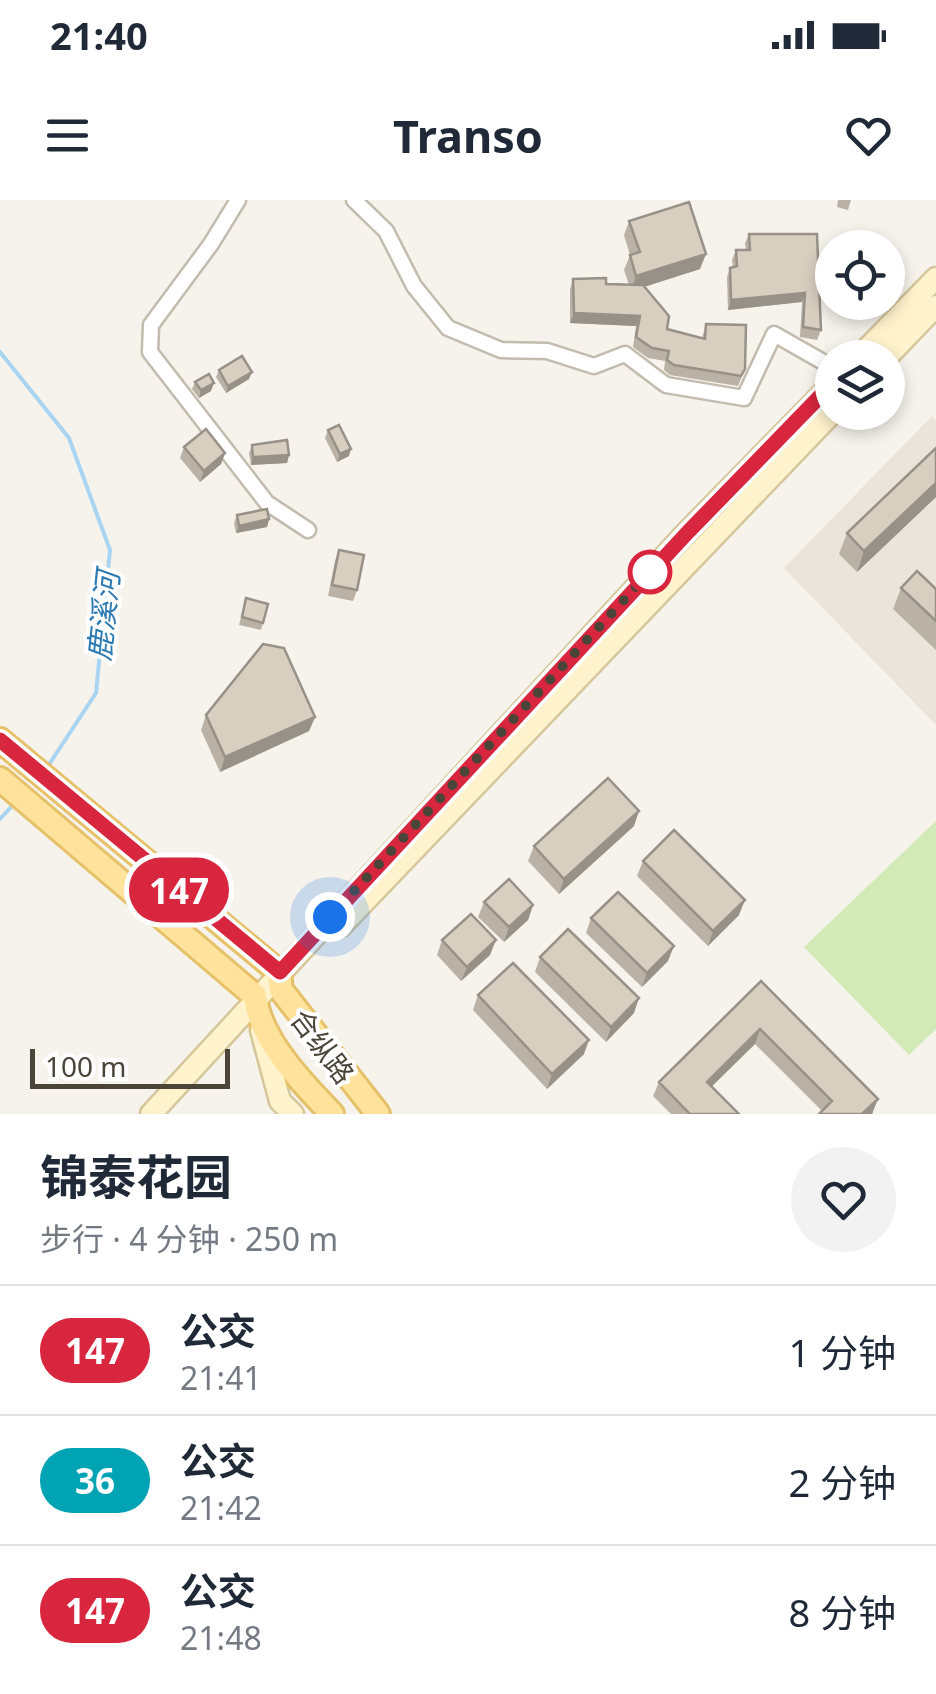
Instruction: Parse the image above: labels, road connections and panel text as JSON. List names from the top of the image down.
{
  "streets": {
    "main road": ["合纵路"]
  },
  "water": ["鹿溪河"],
  "lines": ["bus line 147"],
  "scale_bar": "100 m",
  "page": {
    "status": "21:40",
    "header": "Transo",
    "on_map": "147",
    "scale": "100 m",
    "heading": ["锦泰花园", "步行 · 4 分钟 · 250 m"],
    "list": [
      {
        "mark": "147",
        "name": "公交",
        "note": "21:41",
        "value": "1 分钟"
      },
      {
        "mark": "36",
        "name": "公交",
        "note": "21:42",
        "value": "2 分钟"
      },
      {
        "mark": "147",
        "name": "公交",
        "note": "21:48",
        "value": "8 分钟"
      }
    ]
  }
}
